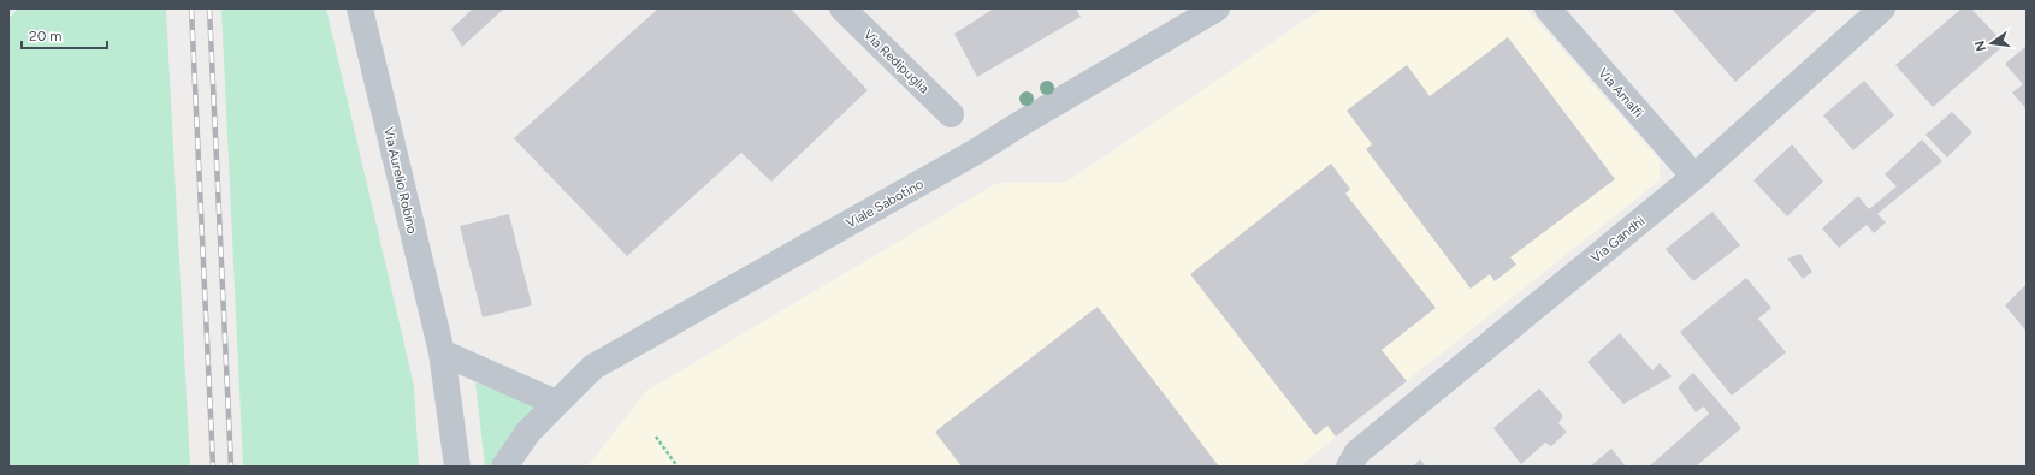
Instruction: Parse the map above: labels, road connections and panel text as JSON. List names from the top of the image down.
{
  "streets": {
    "street": [
      "Via Redipuglia",
      "Via Amalfi",
      "Via Aurelio Robino",
      "Viale Sabotino",
      "Via Gandhi"
    ]
  },
  "crossings": [
    ["Via Amalfi", "Via Gandhi"]
  ],
  "scale_bar": "20 m",
  "north": "left"
}
